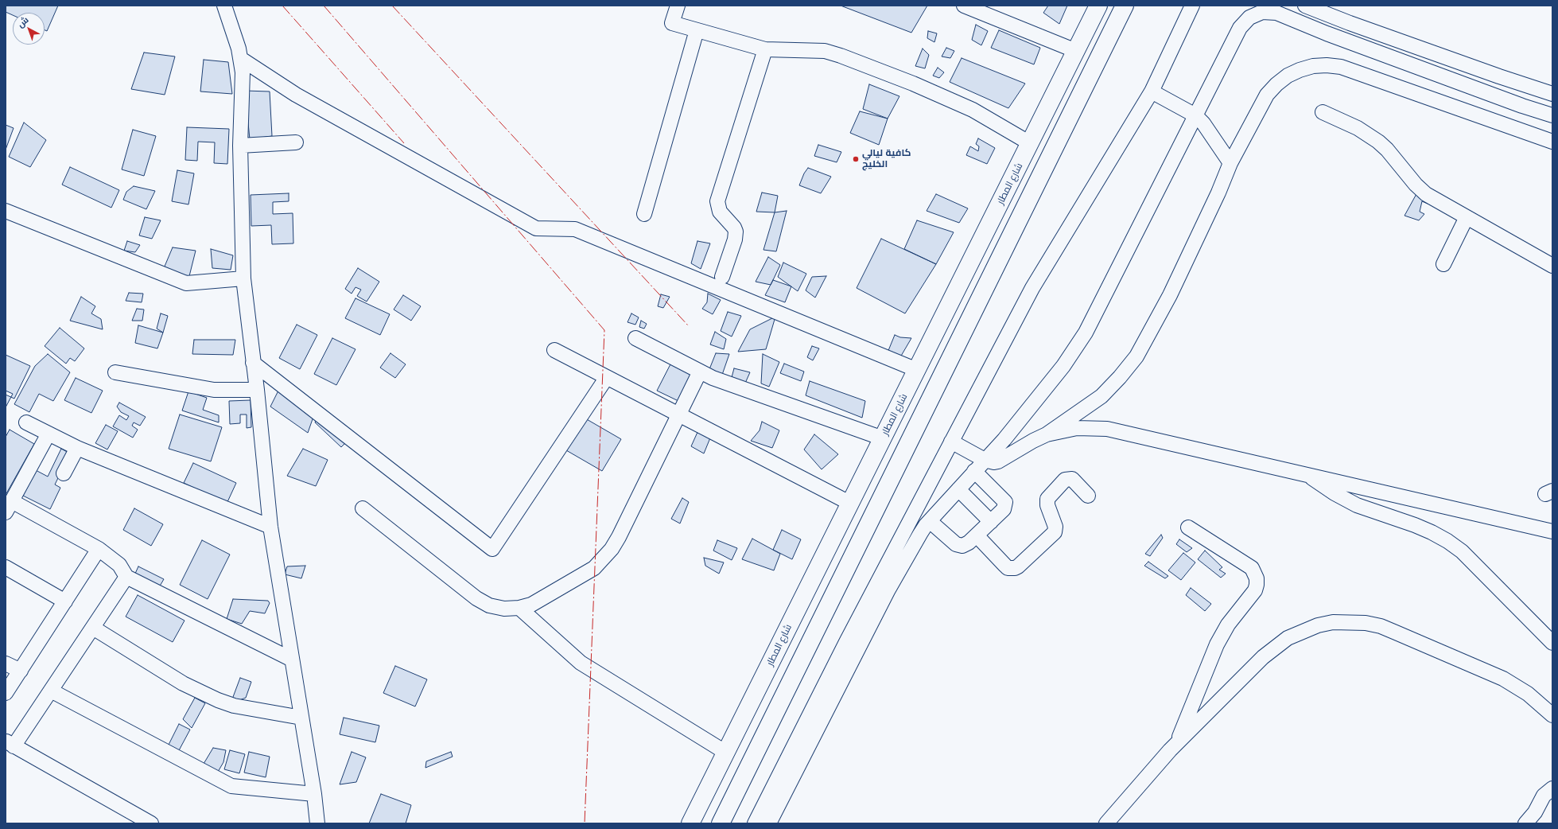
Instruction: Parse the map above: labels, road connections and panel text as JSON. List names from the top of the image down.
{
  "streets": {
    "main road": ["شارع المطار"]
  },
  "places": ["كافية ليالي الخليج"],
  "north": "top left"
}
